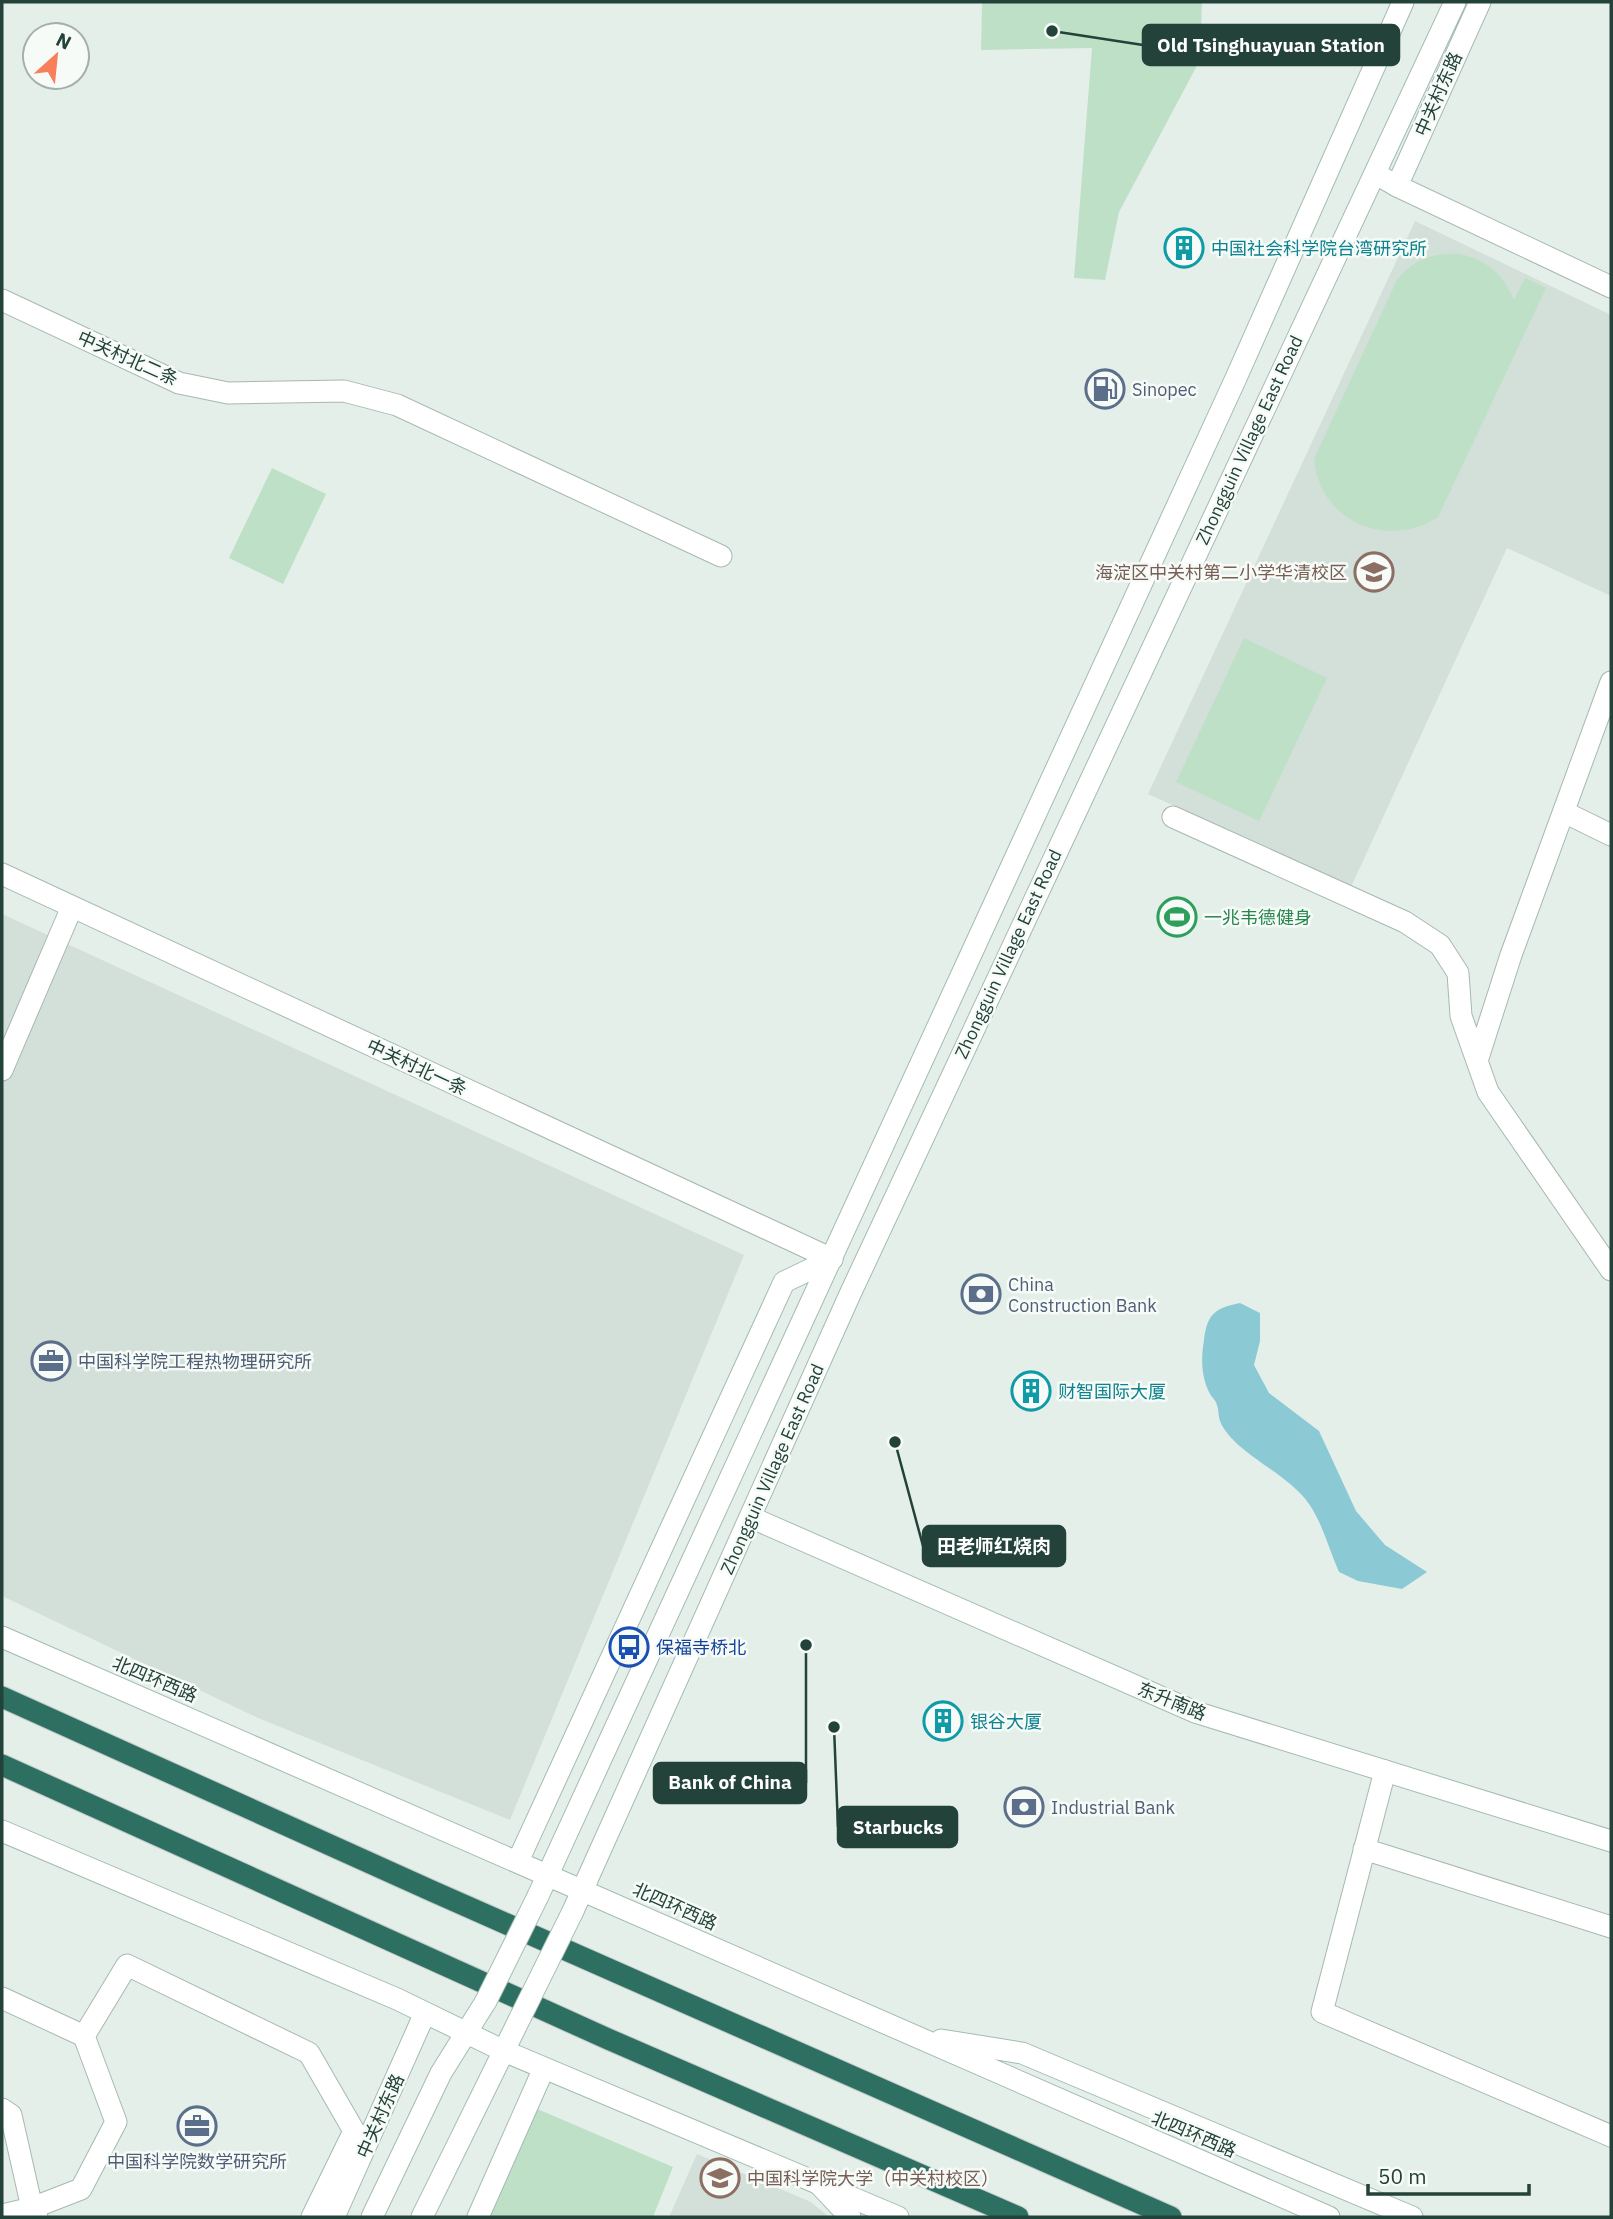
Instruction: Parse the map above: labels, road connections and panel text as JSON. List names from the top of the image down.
{
  "streets": {
    "street": [
      "中关村东路",
      "中关村北二条",
      "Zhongguin Village East Road",
      "中关村北一条",
      "北四环西路",
      "东升南路"
    ]
  },
  "crossings": [
    ["Zhongguin Village East Road", "中关村北一条"],
    ["Zhongguin Village East Road", "北四环西路"],
    ["Zhongguin Village East Road", "东升南路"]
  ],
  "places": {
    "other": [
      "Old Tsinghuayuan Station",
      "田老师红烧肉",
      "Bank of China",
      "Starbucks"
    ],
    "building": ["中国社会科学院台湾研究所", "财智国际大厦", "银谷大厦"],
    "fuel station": ["Sinopec"],
    "school or university": ["海淀区中关村第二小学华清校区", "中国科学院大学（中关村校区）"],
    "sports": ["一兆韦德健身"],
    "bank": ["China Construction Bank", "Industrial Bank"],
    "office": ["中国科学院工程热物理研究所", "中国科学院数学研究所"],
    "bus stop": ["保福寺桥北"]
  },
  "scale_bar": "50 m",
  "north": "top right"
}
